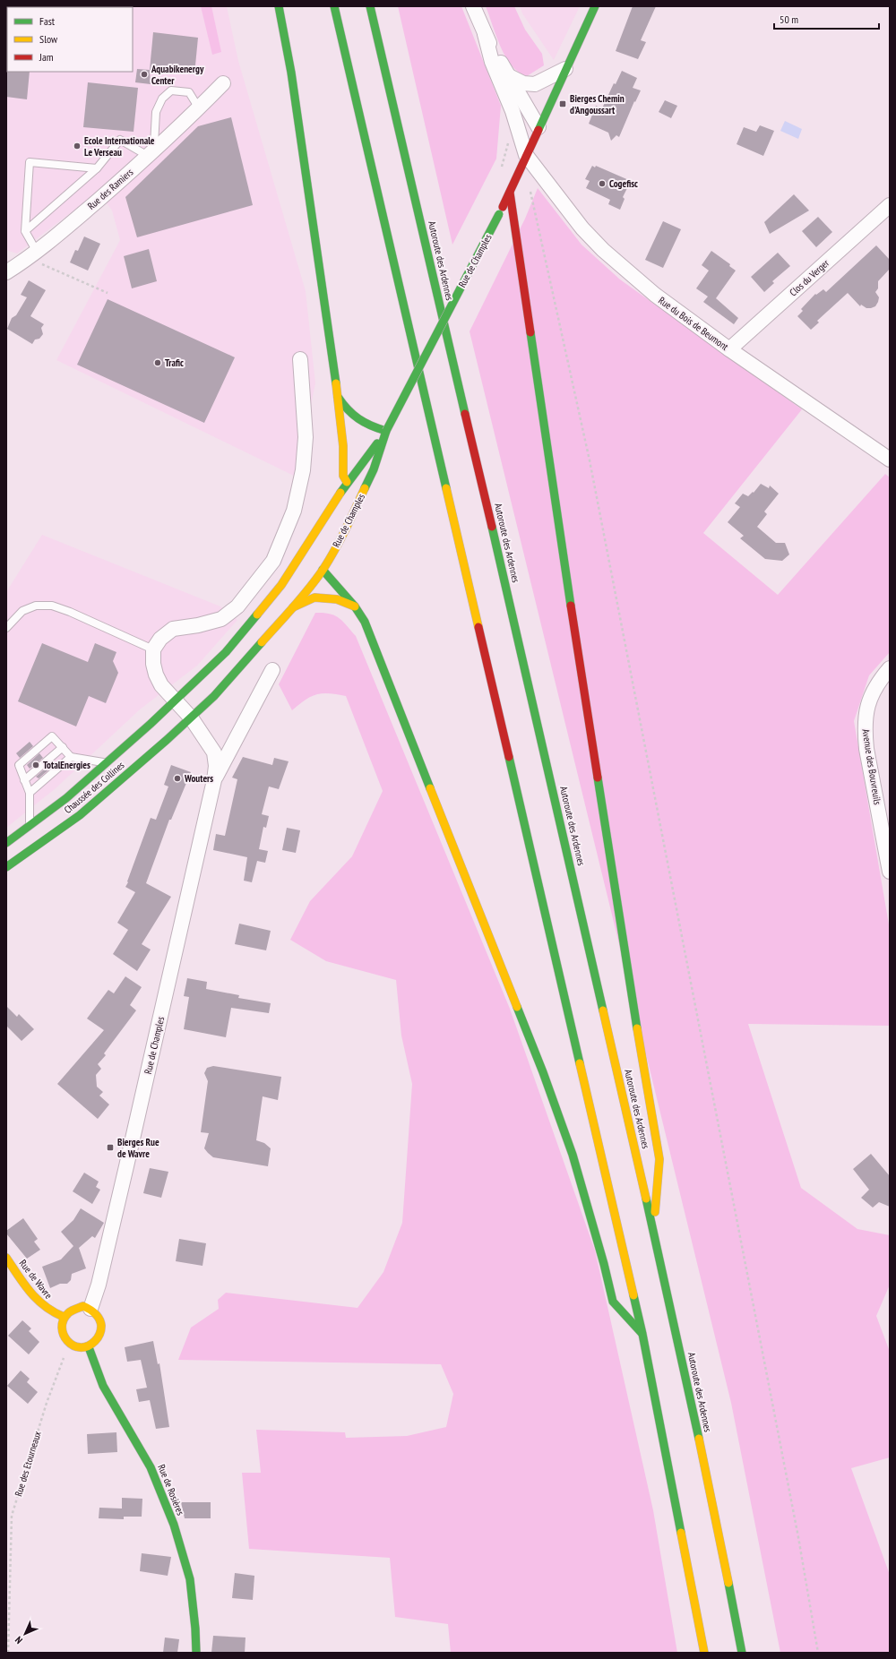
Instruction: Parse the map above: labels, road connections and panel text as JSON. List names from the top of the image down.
{
  "streets": {
    "main road": [
      "Autoroute des Ardennes",
      "Rue de Champles",
      "Chaussée des Collines",
      "Rue de Wavre",
      "Rue de Rosières"
    ],
    "street": [
      "Rue des Ramiers",
      "Clos du Verger",
      "Rue du Bois de Beumont",
      "Avenue des Bouvreuils"
    ],
    "path": ["Rue des Etourneaux"]
  },
  "crossings": [
    ["Rue de Champles", "Rue du Bois de Beumont"],
    ["Rue de Champles", "Chaussée des Collines"],
    ["Rue de Champles", "Rue de Wavre"],
    ["Rue de Champles", "Rue des Etourneaux"],
    ["Rue de Champles", "Rue de Rosières"],
    ["Clos du Verger", "Rue du Bois de Beumont"],
    ["Rue de Wavre", "Rue des Etourneaux"],
    ["Rue de Wavre", "Rue de Rosières"],
    ["Rue des Etourneaux", "Rue de Rosières"]
  ],
  "places": {
    "other": [
      "Aquabikenergy Center",
      "Ecole Internationale Le Verseau",
      "Cogefisc",
      "Trafic",
      "TotalEnergies",
      "Wouters"
    ],
    "transit": ["Bierges Chemin d'Angoussart", "Bierges Rue de Wavre"]
  },
  "legend": ["Fast", "Slow", "Jam"],
  "scale_bar": "50 m",
  "north": "bottom left"
}
